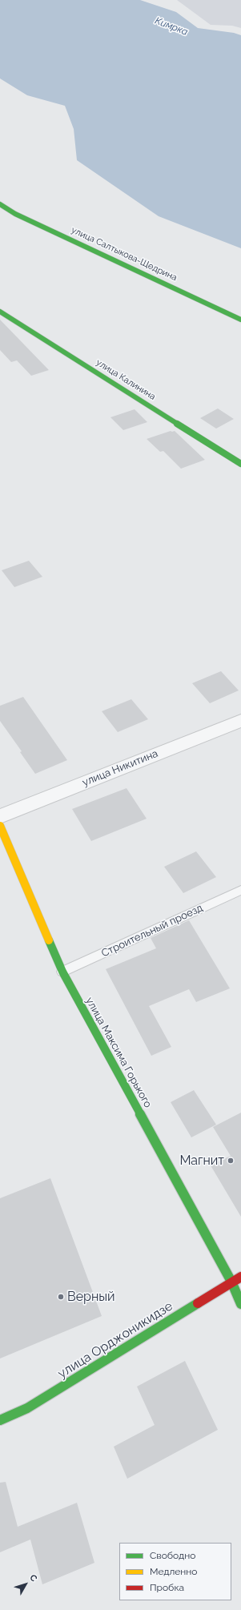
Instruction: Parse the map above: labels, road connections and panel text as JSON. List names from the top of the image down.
{
  "streets": {
    "street": [
      "улица Салтыкова-Щедрина",
      "улица Калинина",
      "улица Никитина",
      "улица Максима Горького",
      "улица Орджоникидзе"
    ],
    "lane": ["Строительный проезд"]
  },
  "crossings": [
    ["Строительный проезд", "улица Максима Горького"],
    ["улица Максима Горького", "улица Орджоникидзе"]
  ],
  "water": ["Кимрка"],
  "places": ["Магнит", "Верный"],
  "legend": ["Свободно", "Медленно", "Пробка"],
  "north": "top right"
}
